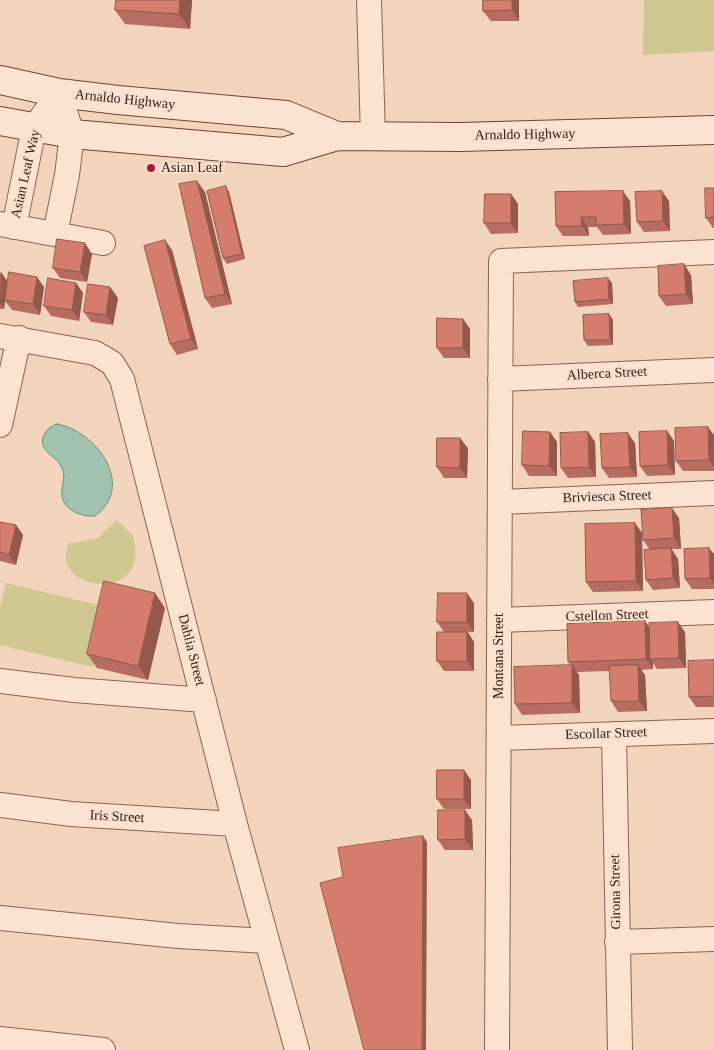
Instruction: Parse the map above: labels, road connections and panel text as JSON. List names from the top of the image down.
{
  "streets": {
    "main road": ["Arnaldo Highway"],
    "street": [
      "Asian Leaf Way",
      "Alberca Street",
      "Briviesca Street",
      "Cstellon Street",
      "Dahlia Street",
      "Montana Street",
      "Escollar Street",
      "Iris Street",
      "Girona Street"
    ]
  },
  "crossings": [
    ["Arnaldo Highway", "Asian Leaf Way"],
    ["Alberca Street", "Montana Street"],
    ["Briviesca Street", "Montana Street"],
    ["Cstellon Street", "Montana Street"],
    ["Dahlia Street", "Iris Street"],
    ["Montana Street", "Escollar Street"],
    ["Escollar Street", "Girona Street"]
  ],
  "places": ["Asian Leaf"]
}
